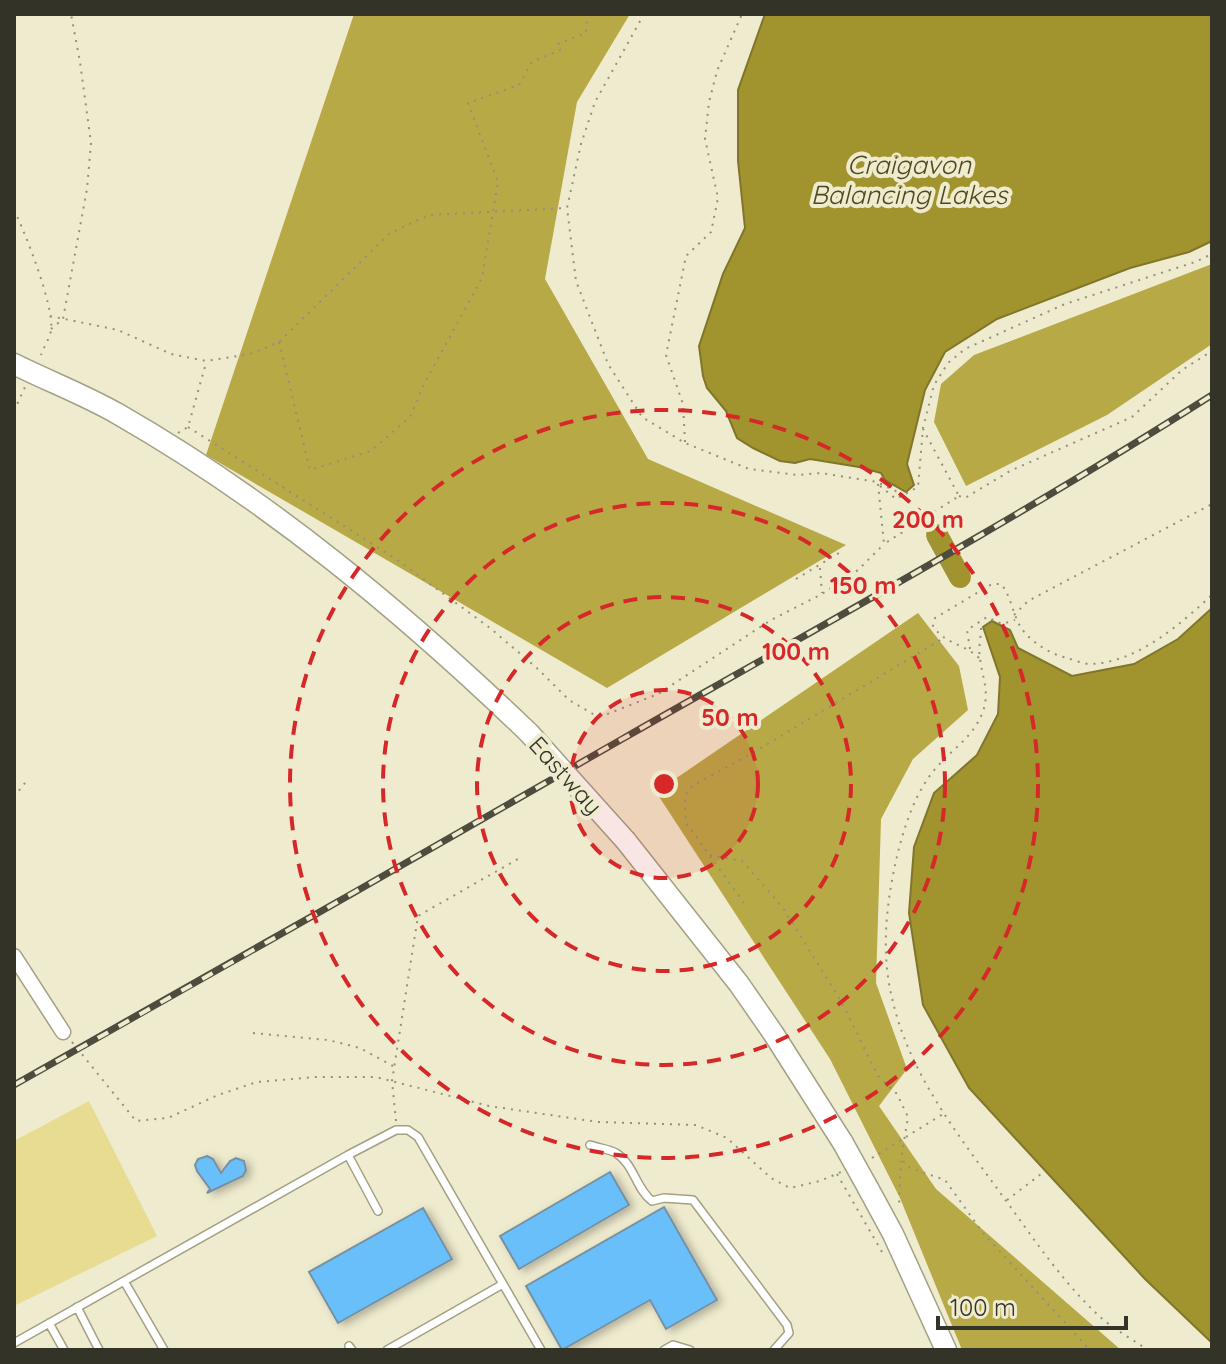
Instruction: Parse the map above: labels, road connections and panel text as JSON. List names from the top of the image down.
{
  "streets": {
    "street": ["Eastway"]
  },
  "water": ["Craigavon Balancing Lakes"],
  "scale_bar": "100 m",
  "rings": [
    "200 m",
    "150 m",
    "100 m",
    "50 m"
  ]
}
